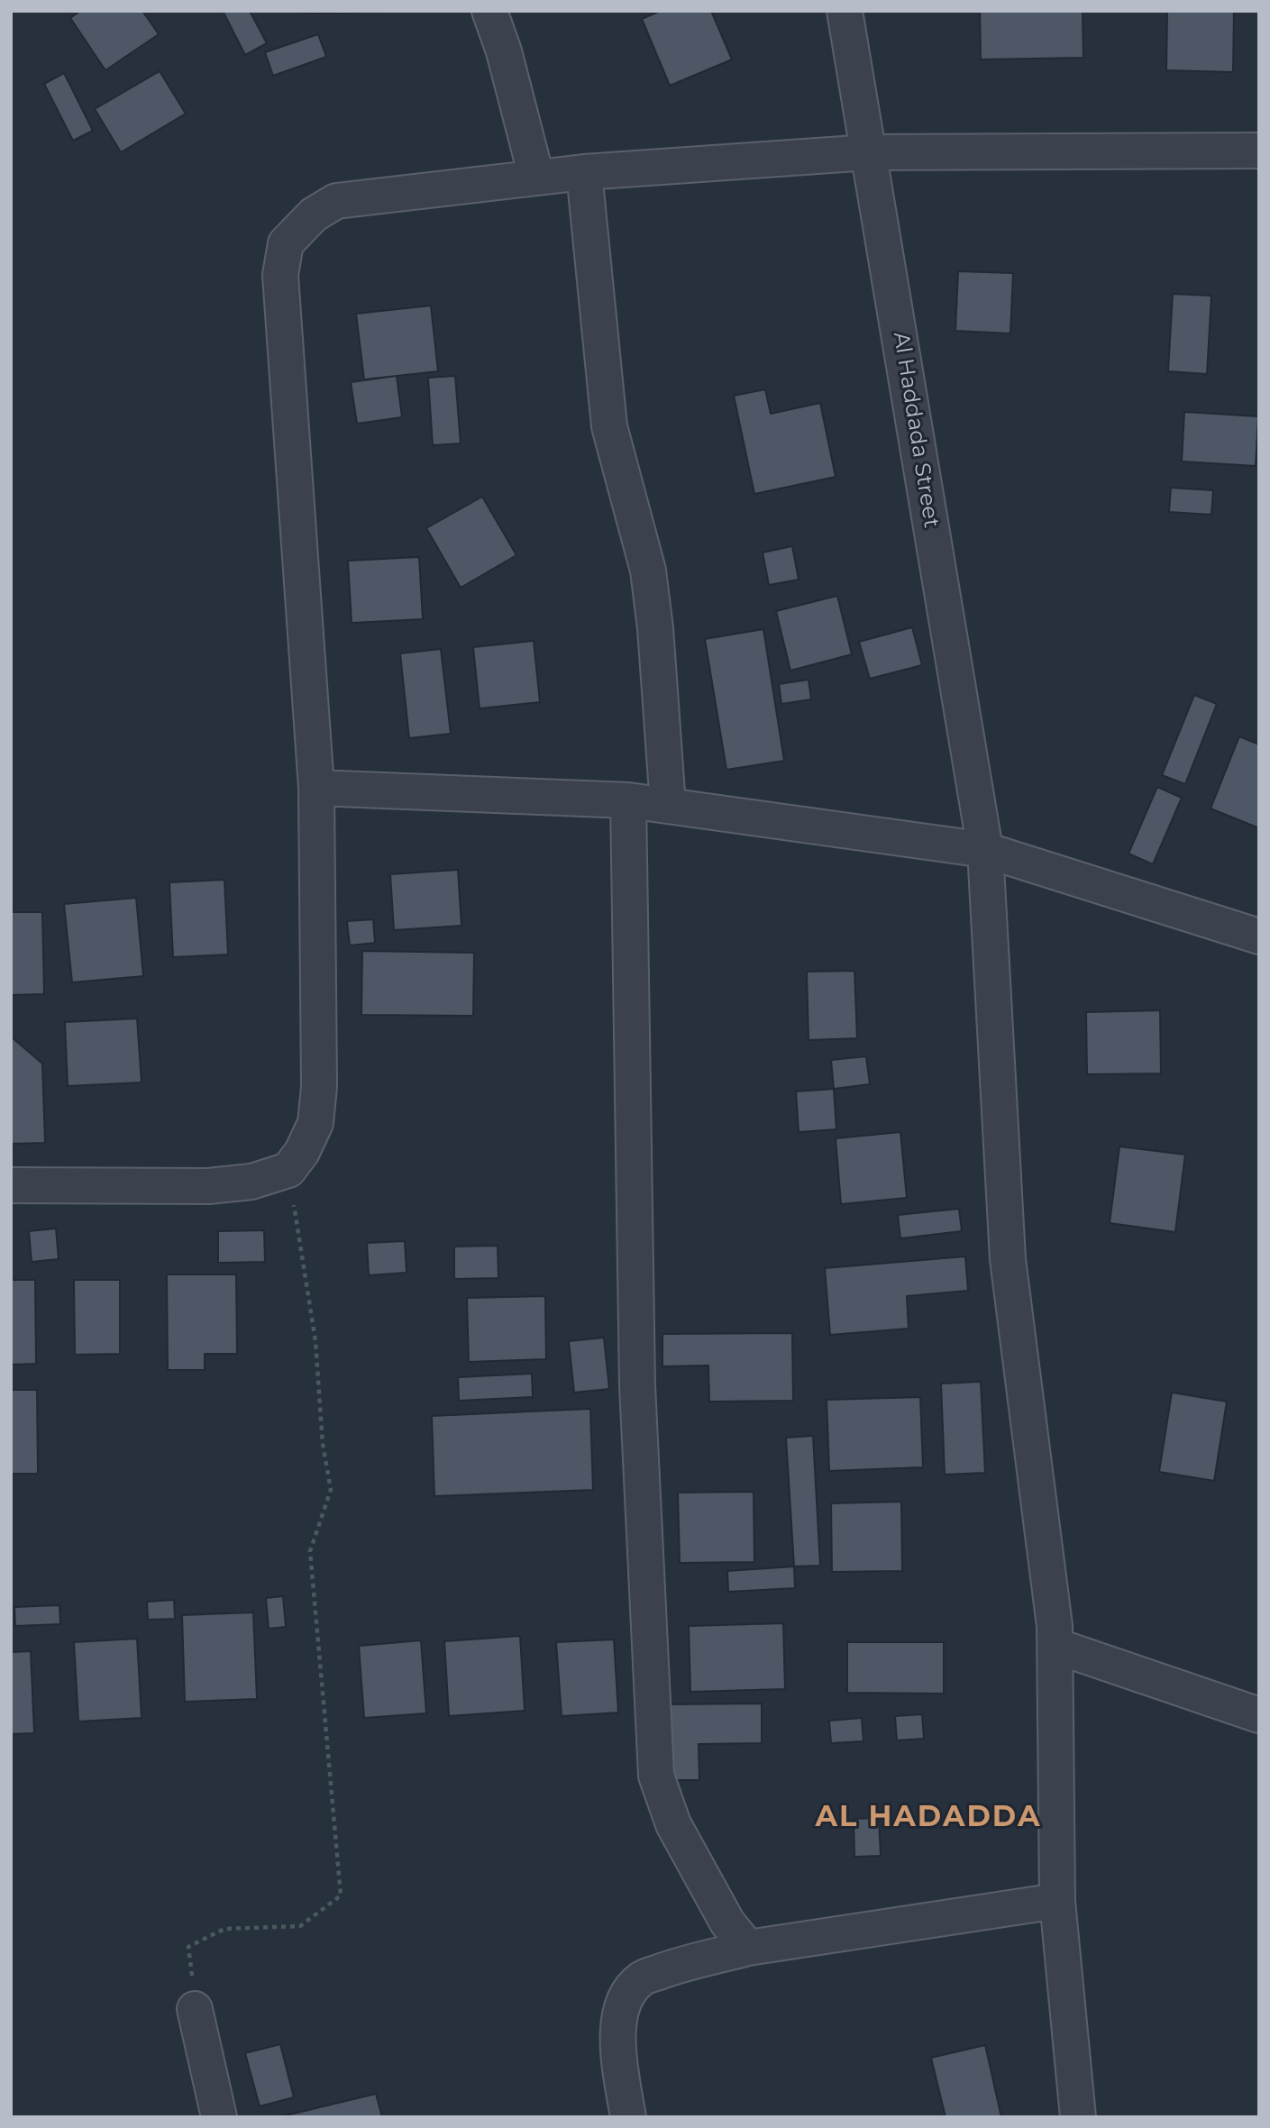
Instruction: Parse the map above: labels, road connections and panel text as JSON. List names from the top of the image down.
{
  "streets": {
    "street": ["Al Haddada Street"]
  },
  "districts": ["AL HADADDA"]
}
